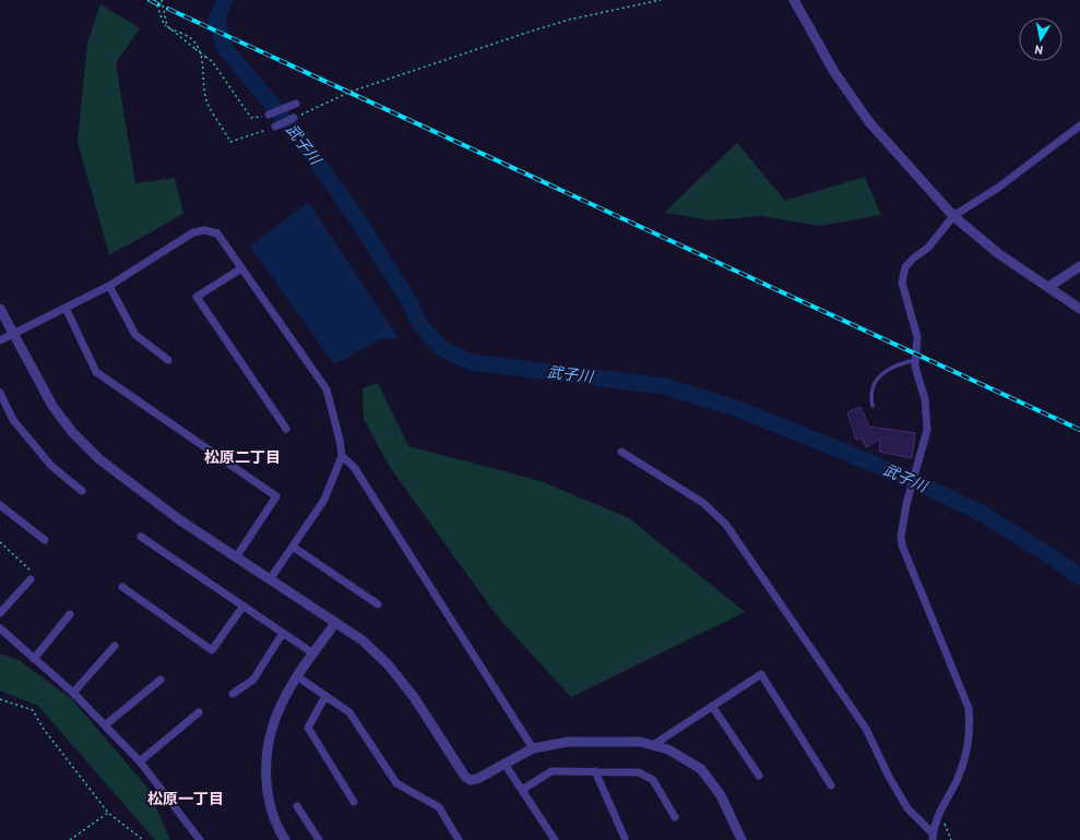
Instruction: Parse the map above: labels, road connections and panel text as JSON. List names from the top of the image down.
{
  "districts": ["松原二丁目", "松原一丁目"],
  "water": ["武子川"],
  "north": "bottom"
}
